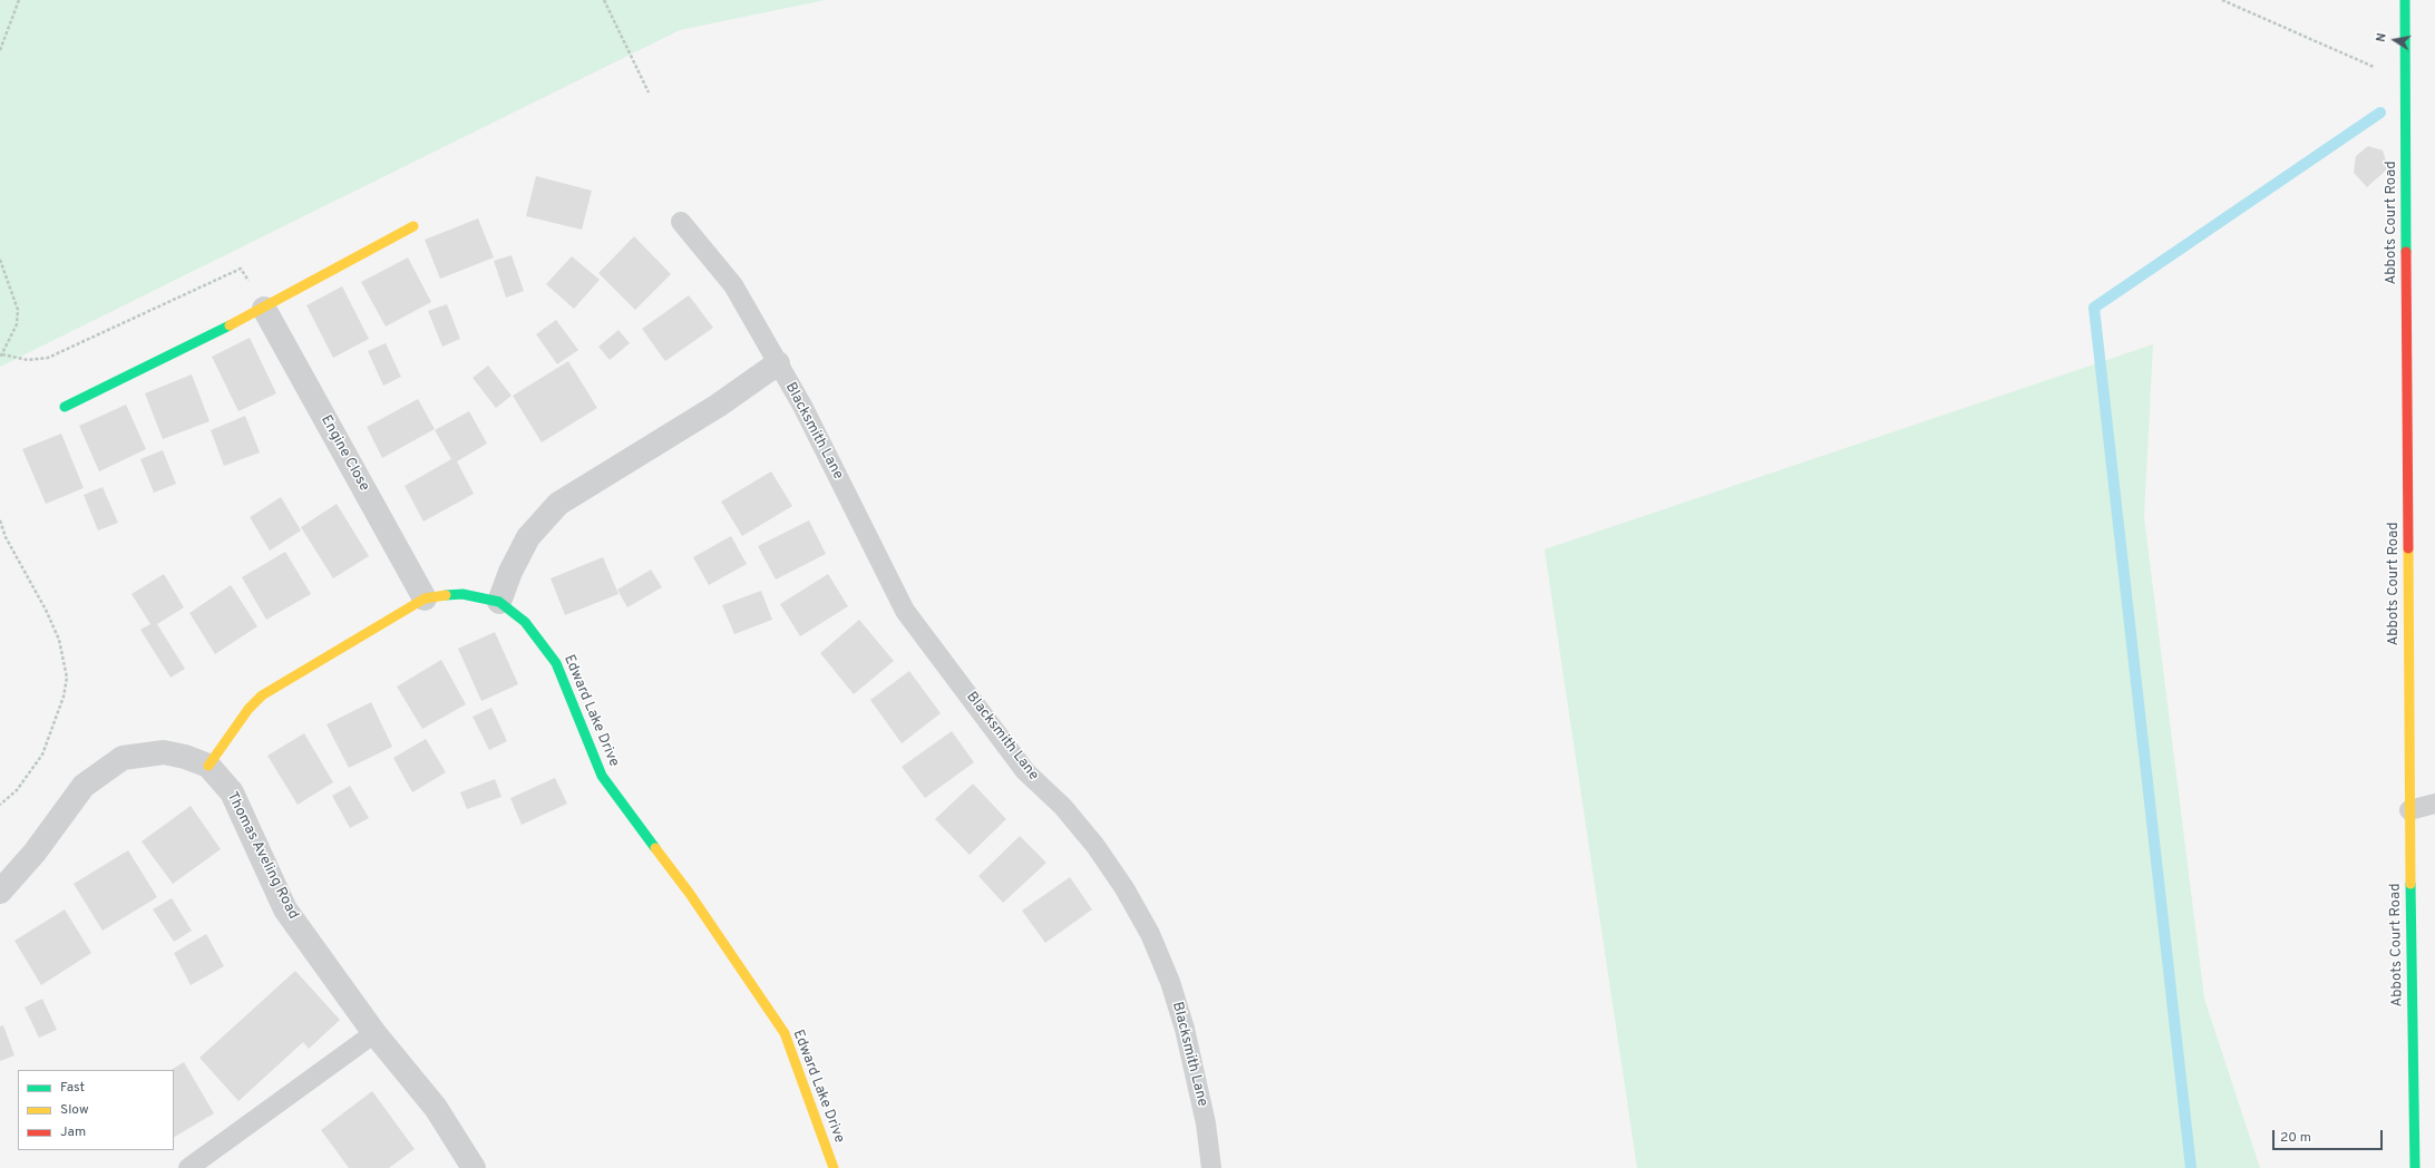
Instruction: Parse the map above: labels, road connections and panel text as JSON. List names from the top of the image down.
{
  "streets": {
    "street": [
      "Abbots Court Road",
      "Blacksmith Lane",
      "Engine Close",
      "Edward Lake Drive",
      "Thomas Aveling Road"
    ]
  },
  "crossings": [
    ["Blacksmith Lane", "Edward Lake Drive"],
    ["Engine Close", "Edward Lake Drive"],
    ["Edward Lake Drive", "Thomas Aveling Road"]
  ],
  "legend": ["Fast", "Slow", "Jam"],
  "scale_bar": "20 m",
  "north": "left"
}
